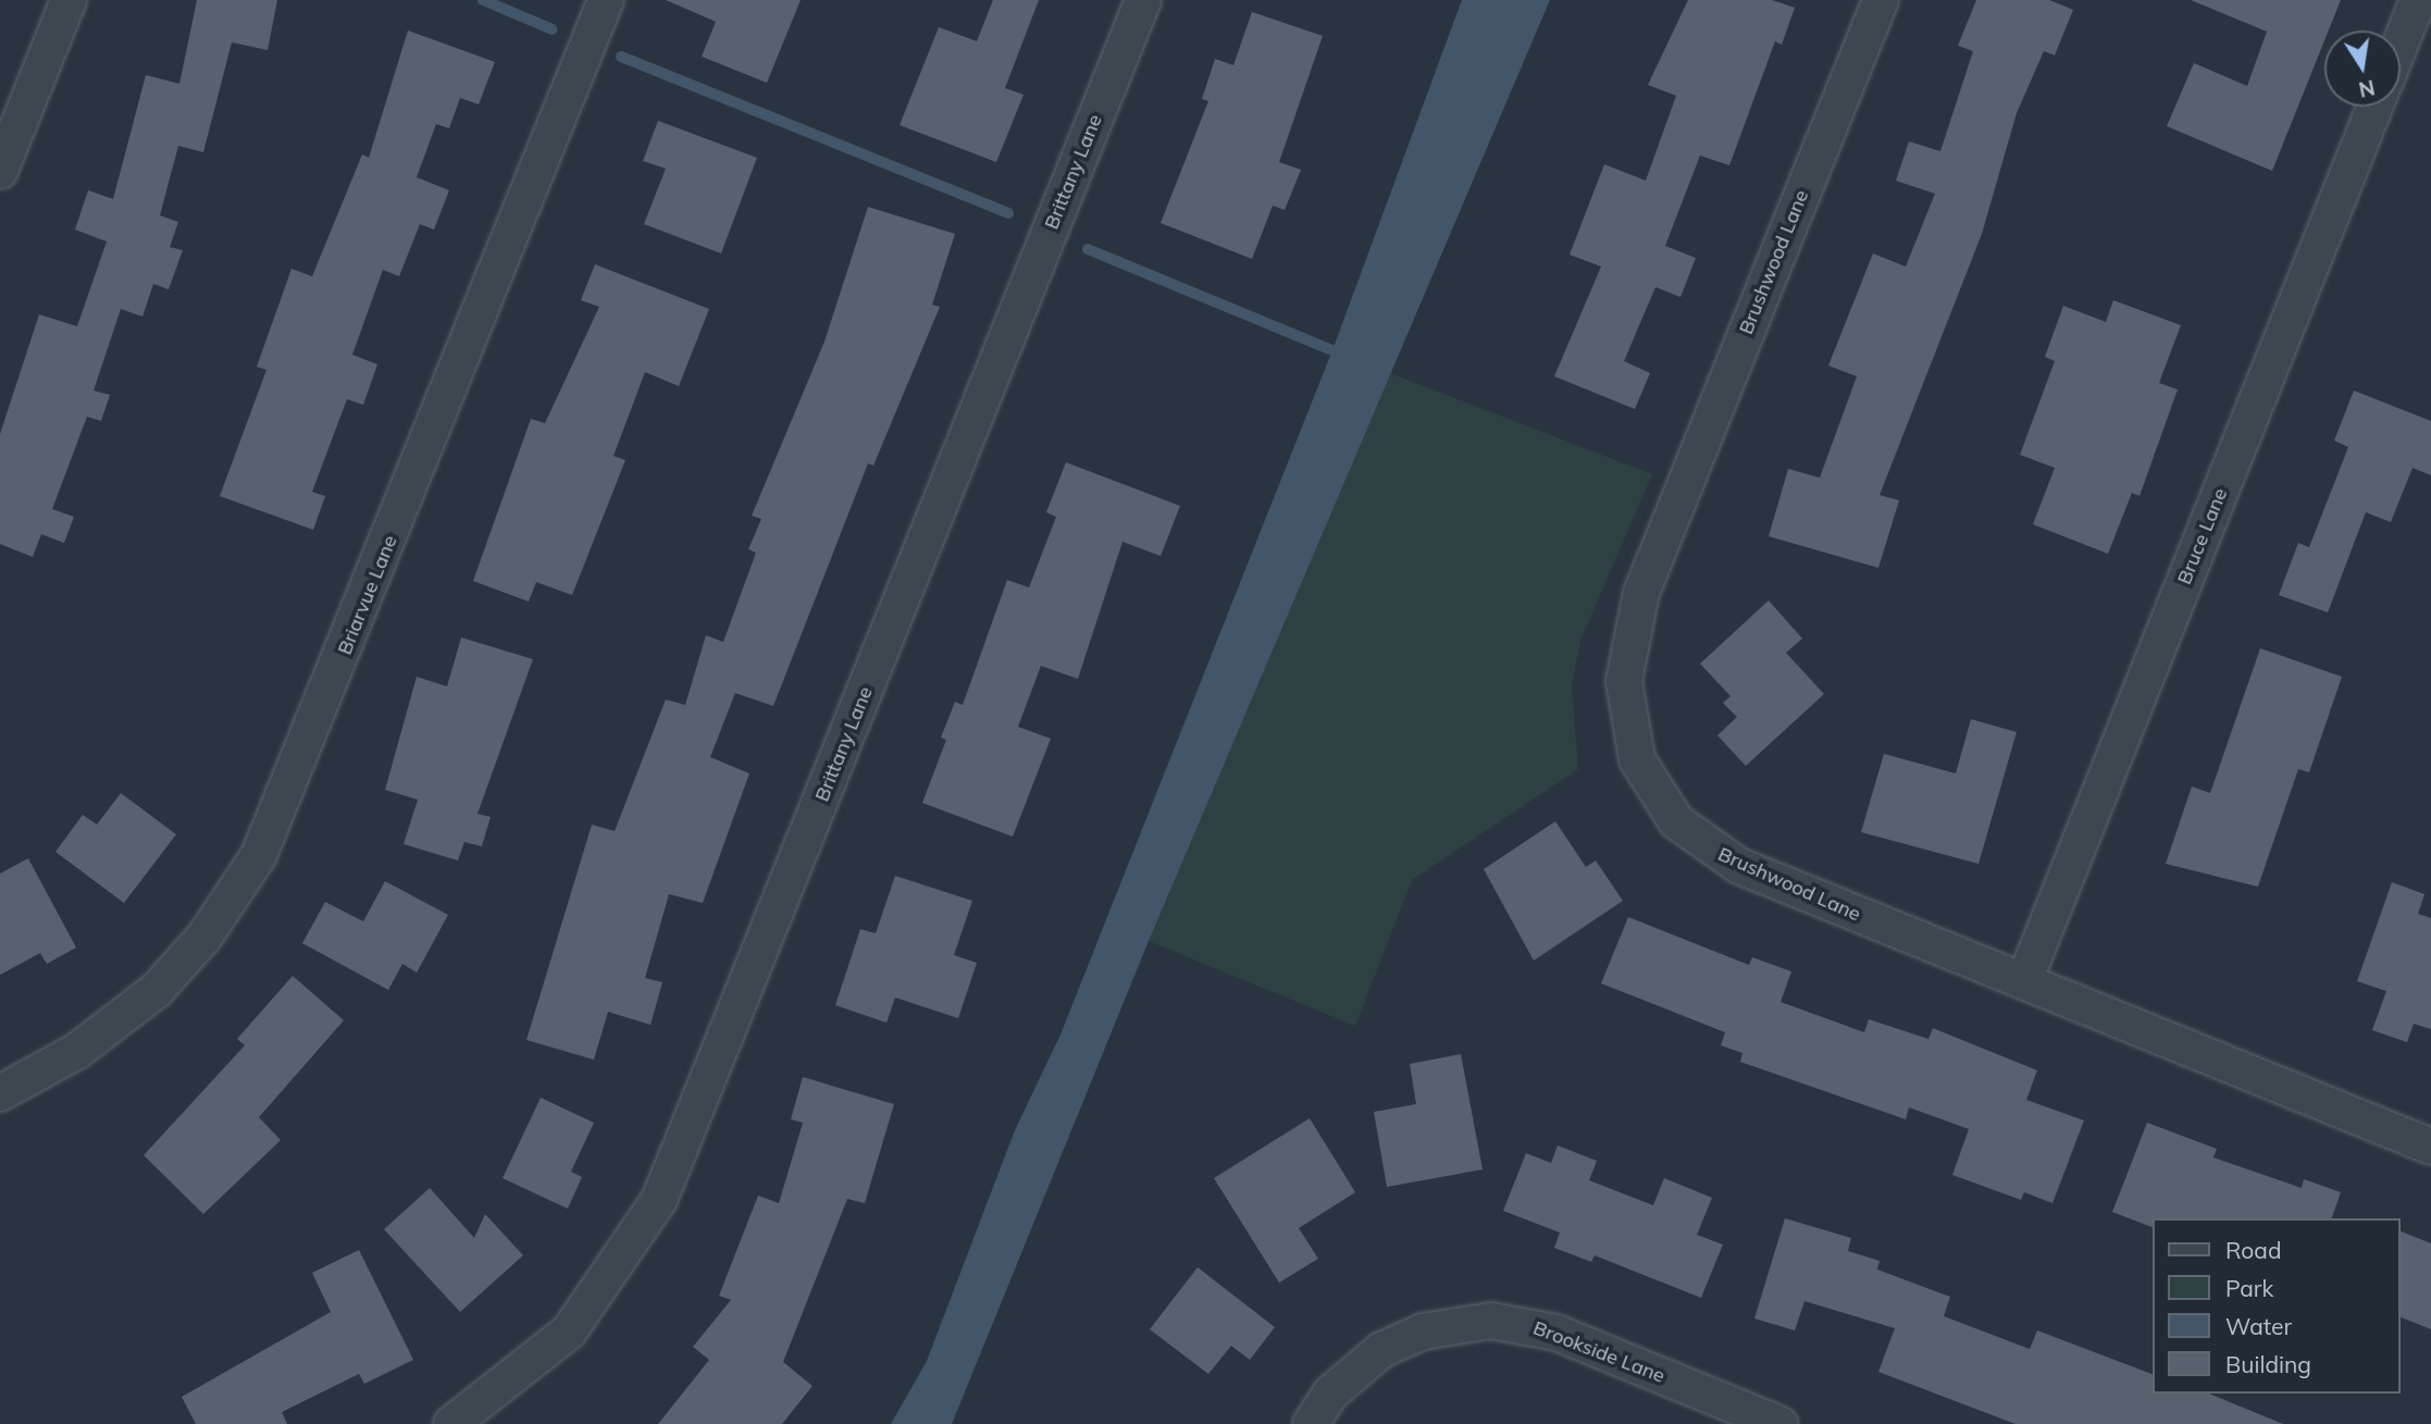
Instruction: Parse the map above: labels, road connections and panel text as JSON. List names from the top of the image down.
{
  "streets": {
    "street": [
      "Brittany Lane",
      "Brushwood Lane",
      "Bruce Lane",
      "Briarvue Lane",
      "Brookside Lane"
    ]
  },
  "crossings": [
    ["Brushwood Lane", "Bruce Lane"]
  ],
  "legend": [
    "Road",
    "Park",
    "Water",
    "Building"
  ],
  "north": "bottom"
}
